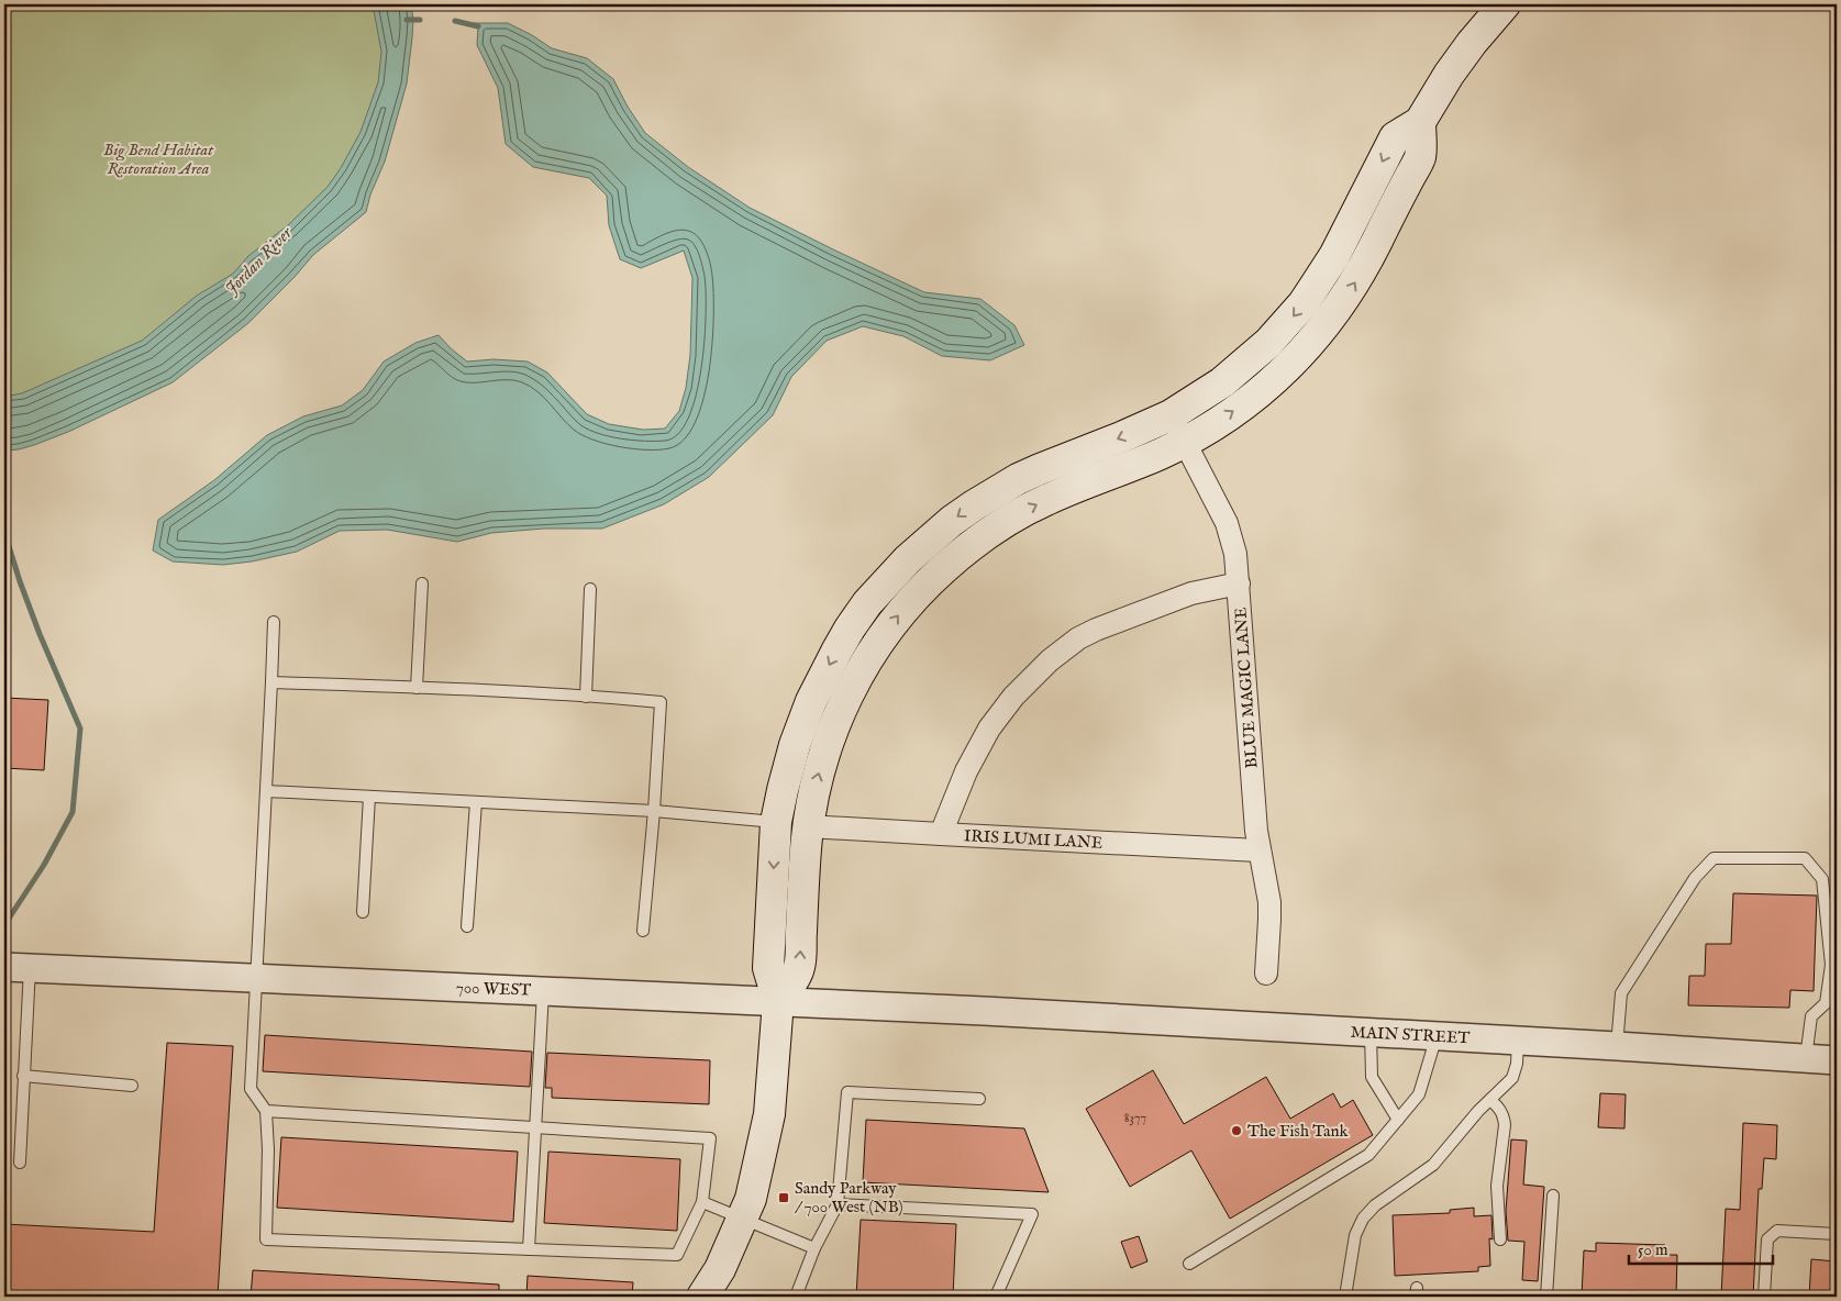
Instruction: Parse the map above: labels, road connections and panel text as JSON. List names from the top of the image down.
{
  "streets": {
    "street": [
      "BLUE MAGIC LANE",
      "IRIS LUMI LANE",
      "700 WEST",
      "MAIN STREET"
    ]
  },
  "crossings": [
    ["BLUE MAGIC LANE", "IRIS LUMI LANE"],
    ["700 WEST", "MAIN STREET"]
  ],
  "water": ["Jordan River"],
  "parks": ["Big Bend Habitat Restoration Area"],
  "places": {
    "other": ["The Fish Tank"],
    "transit": ["Sandy Parkway / 700 West (NB)"]
  },
  "house_numbers": ["8377"],
  "scale_bar": "50 m"
}
